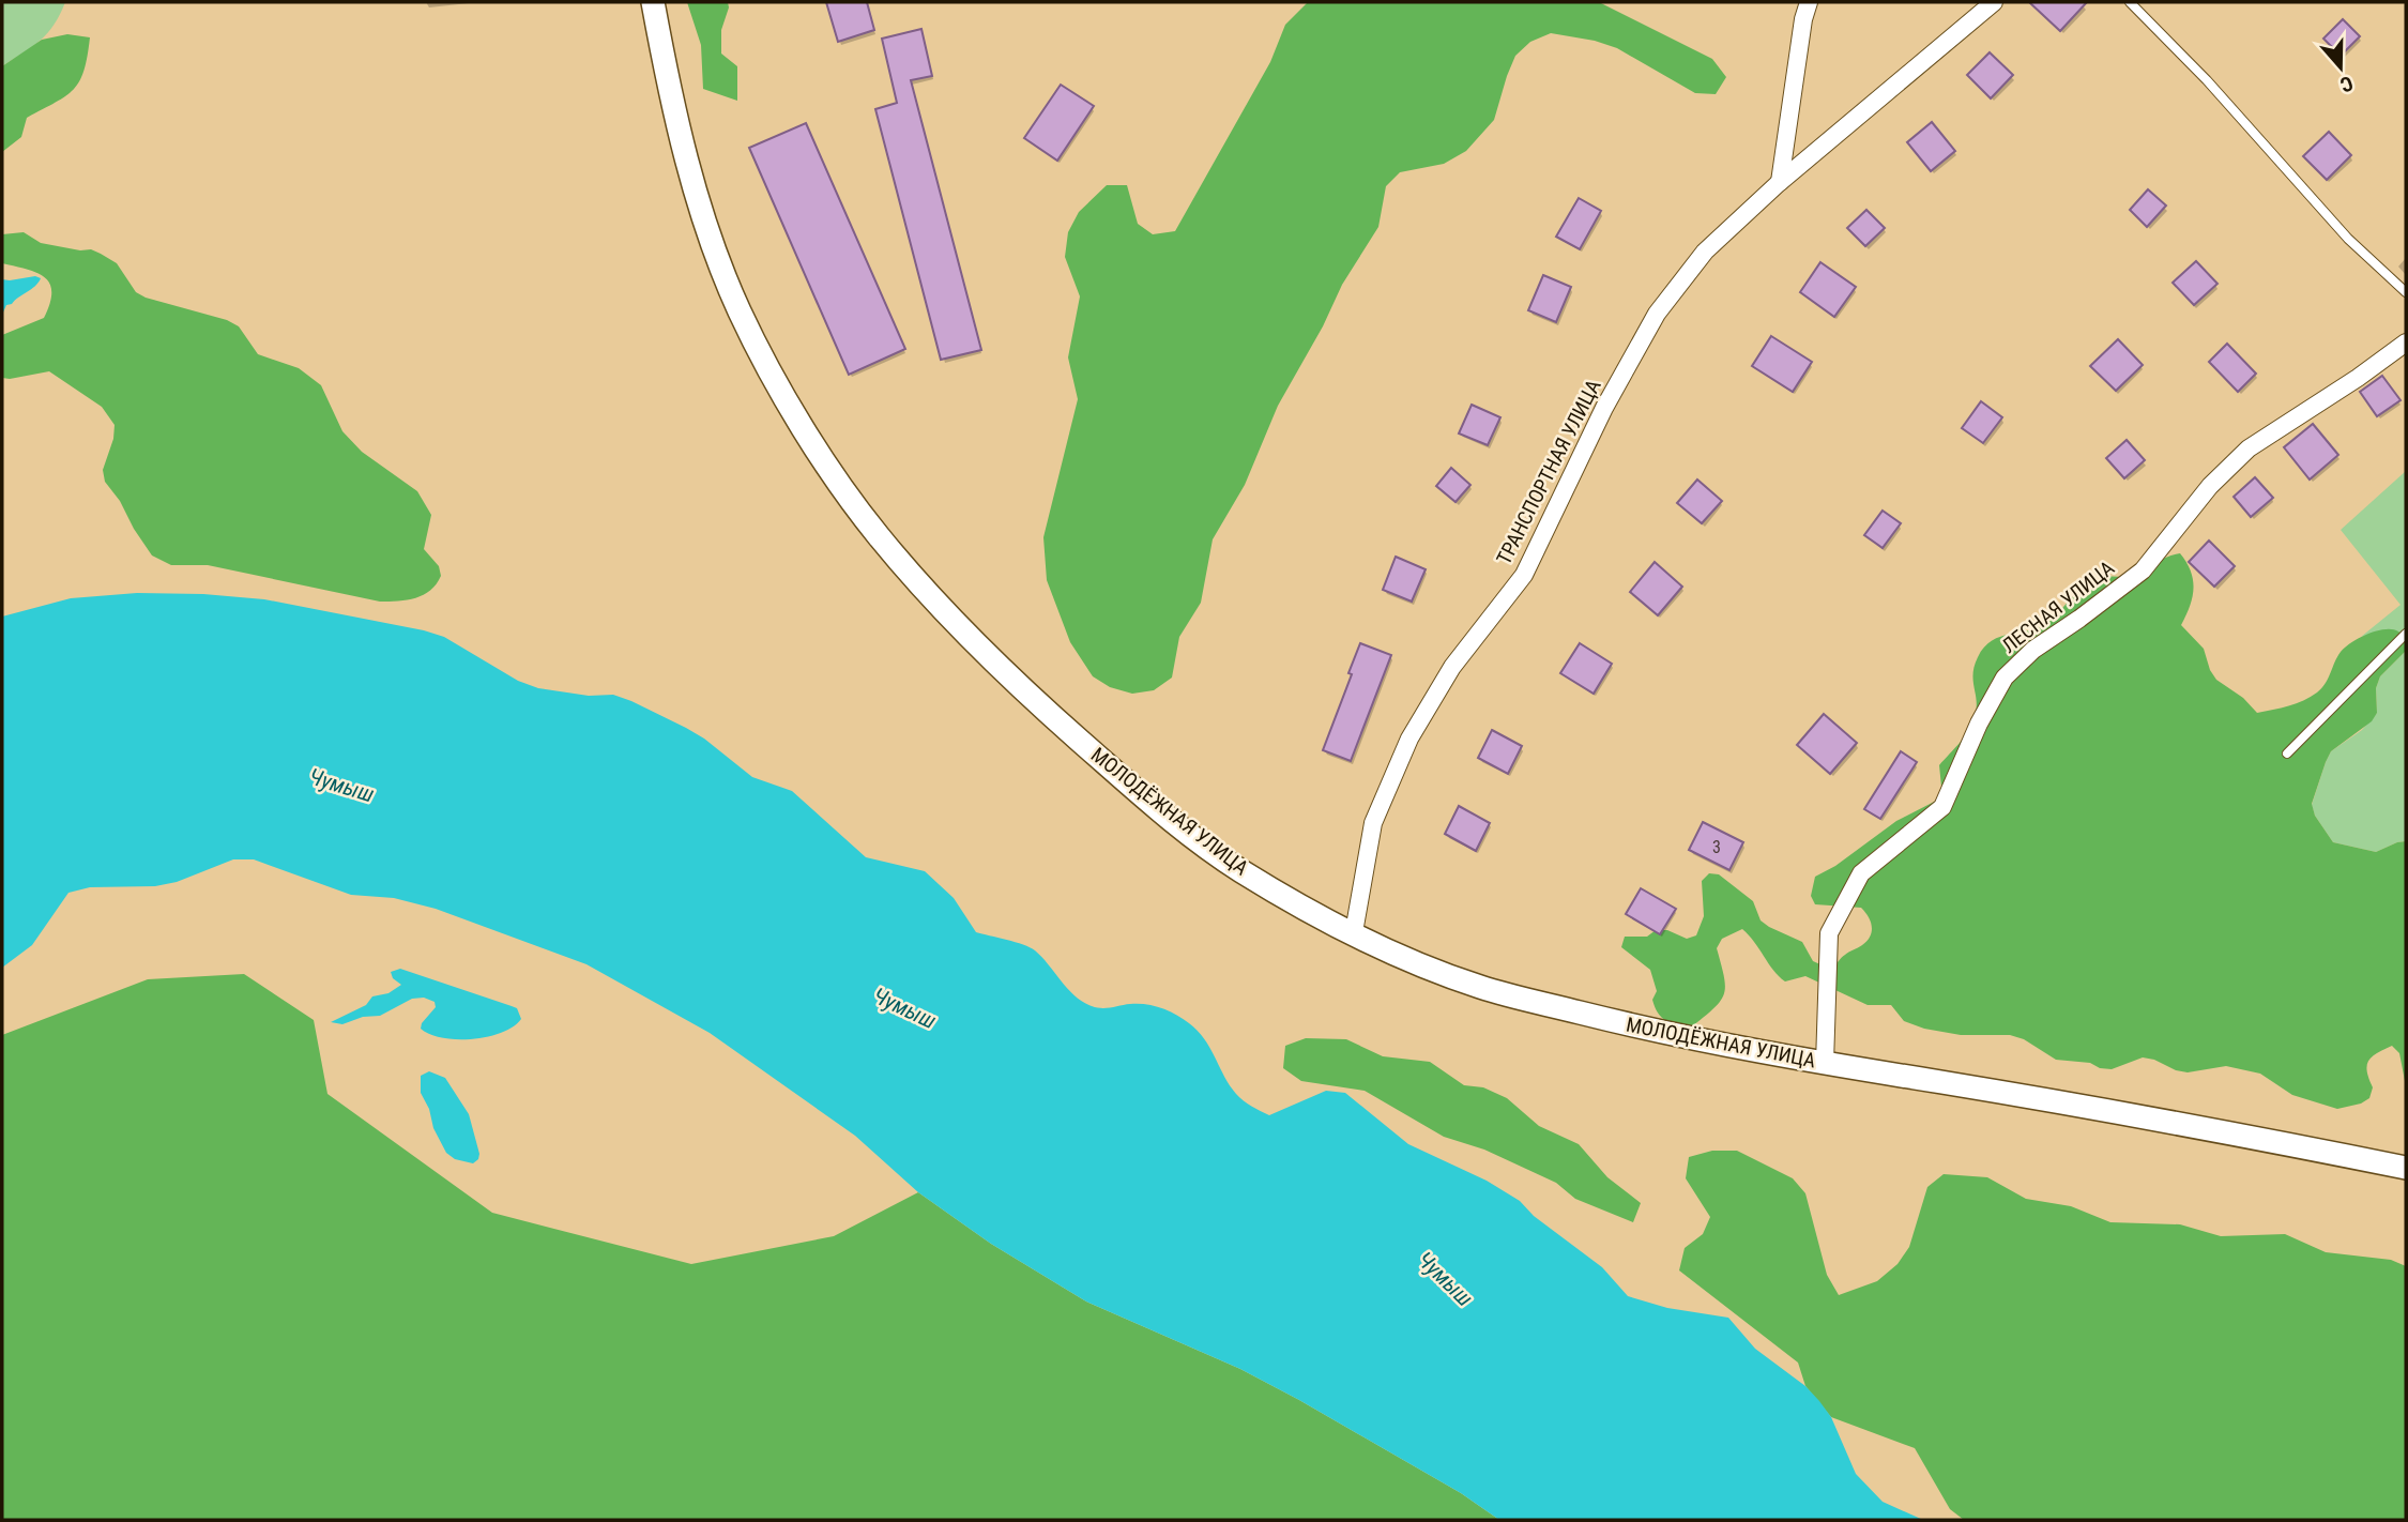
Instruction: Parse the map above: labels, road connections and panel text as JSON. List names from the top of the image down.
{
  "streets": {
    "street": ["ТРАНСПОРТНАЯ УЛИЦА", "ЛЕСНАЯ УЛИЦА", "МОЛОДЁЖНАЯ УЛИЦА"]
  },
  "crossings": [
    ["ТРАНСПОРТНАЯ УЛИЦА", "МОЛОДЁЖНАЯ УЛИЦА"],
    ["ЛЕСНАЯ УЛИЦА", "МОЛОДЁЖНАЯ УЛИЦА"]
  ],
  "water": ["Чумыш"],
  "house_numbers": ["3"],
  "north": "bottom"
}
